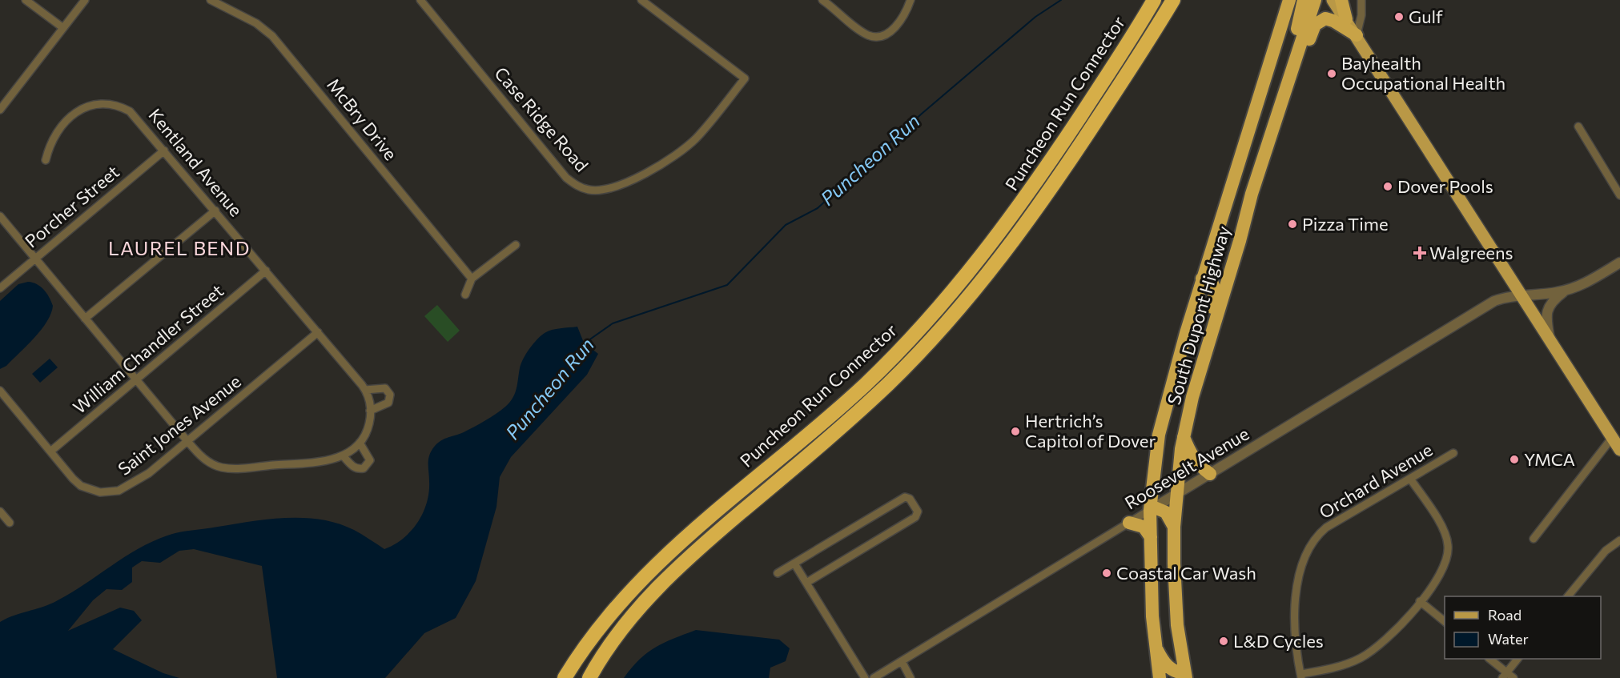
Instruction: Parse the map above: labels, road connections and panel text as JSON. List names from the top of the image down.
{
  "streets": {
    "highway": ["Puncheon Run Connector", "South Dupont Highway"],
    "street": [
      "McBry Drive",
      "Case Ridge Road",
      "Kentland Avenue",
      "Porcher Street",
      "William Chandler Street",
      "Saint Jones Avenue",
      "Roosevelt Avenue",
      "Orchard Avenue"
    ]
  },
  "crossings": [
    ["Kentland Avenue", "Porcher Street"],
    ["Kentland Avenue", "William Chandler Street"],
    ["Kentland Avenue", "Saint Jones Avenue"],
    ["South Dupont Highway", "Roosevelt Avenue"],
    ["William Chandler Street", "Saint Jones Avenue"]
  ],
  "districts": ["LAUREL BEND"],
  "water": ["Puncheon Run"],
  "places": {
    "other": [
      "Gulf",
      "Bayhealth Occupational Health",
      "Dover Pools",
      "Pizza Time",
      "Hertrich’s Capitol of Dover",
      "YMCA",
      "Coastal Car Wash",
      "L&D Cycles"
    ],
    "health": ["Walgreens"]
  },
  "legend": ["Road", "Water"]
}
